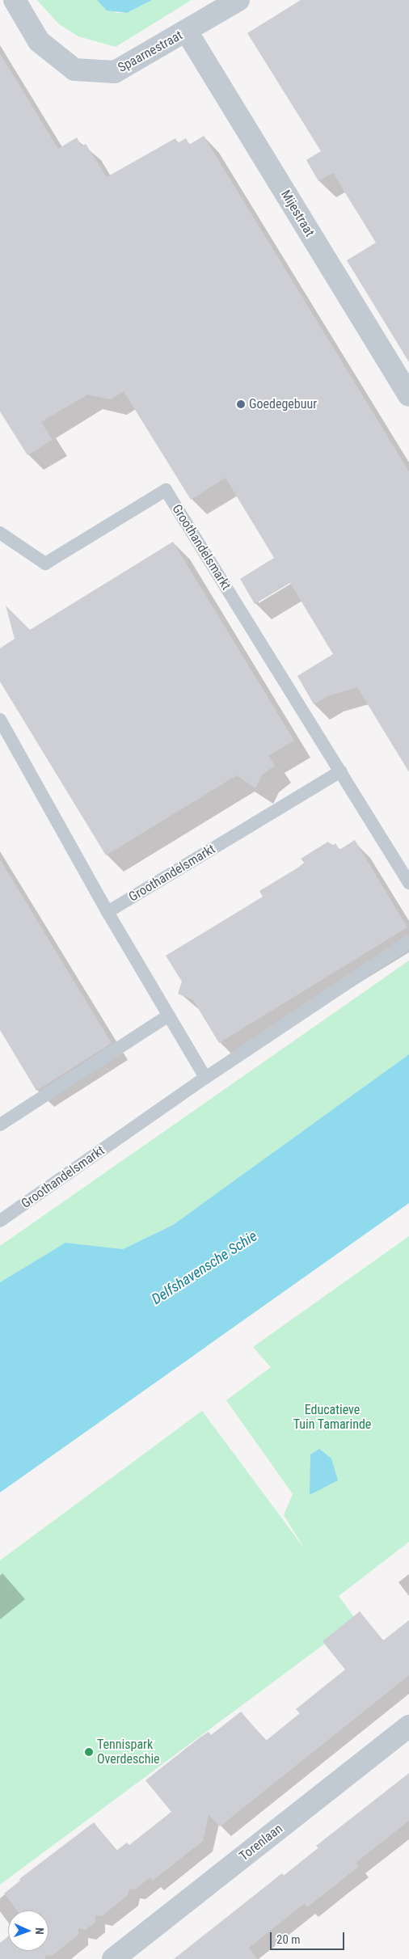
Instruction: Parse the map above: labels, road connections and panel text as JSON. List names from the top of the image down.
{
  "streets": {
    "street": ["Spaarnestraat", "Mijestraat", "Torenlaan"],
    "lane": ["Groothandelsmarkt"]
  },
  "crossings": [
    ["Spaarnestraat", "Mijestraat"]
  ],
  "water": ["Delfshavensche Schie"],
  "parks": ["Educatieve Tuin Tamarinde"],
  "places": ["Goedegebuur", "Tennispark Overdeschie"],
  "scale_bar": "20 m",
  "north": "right"
}
